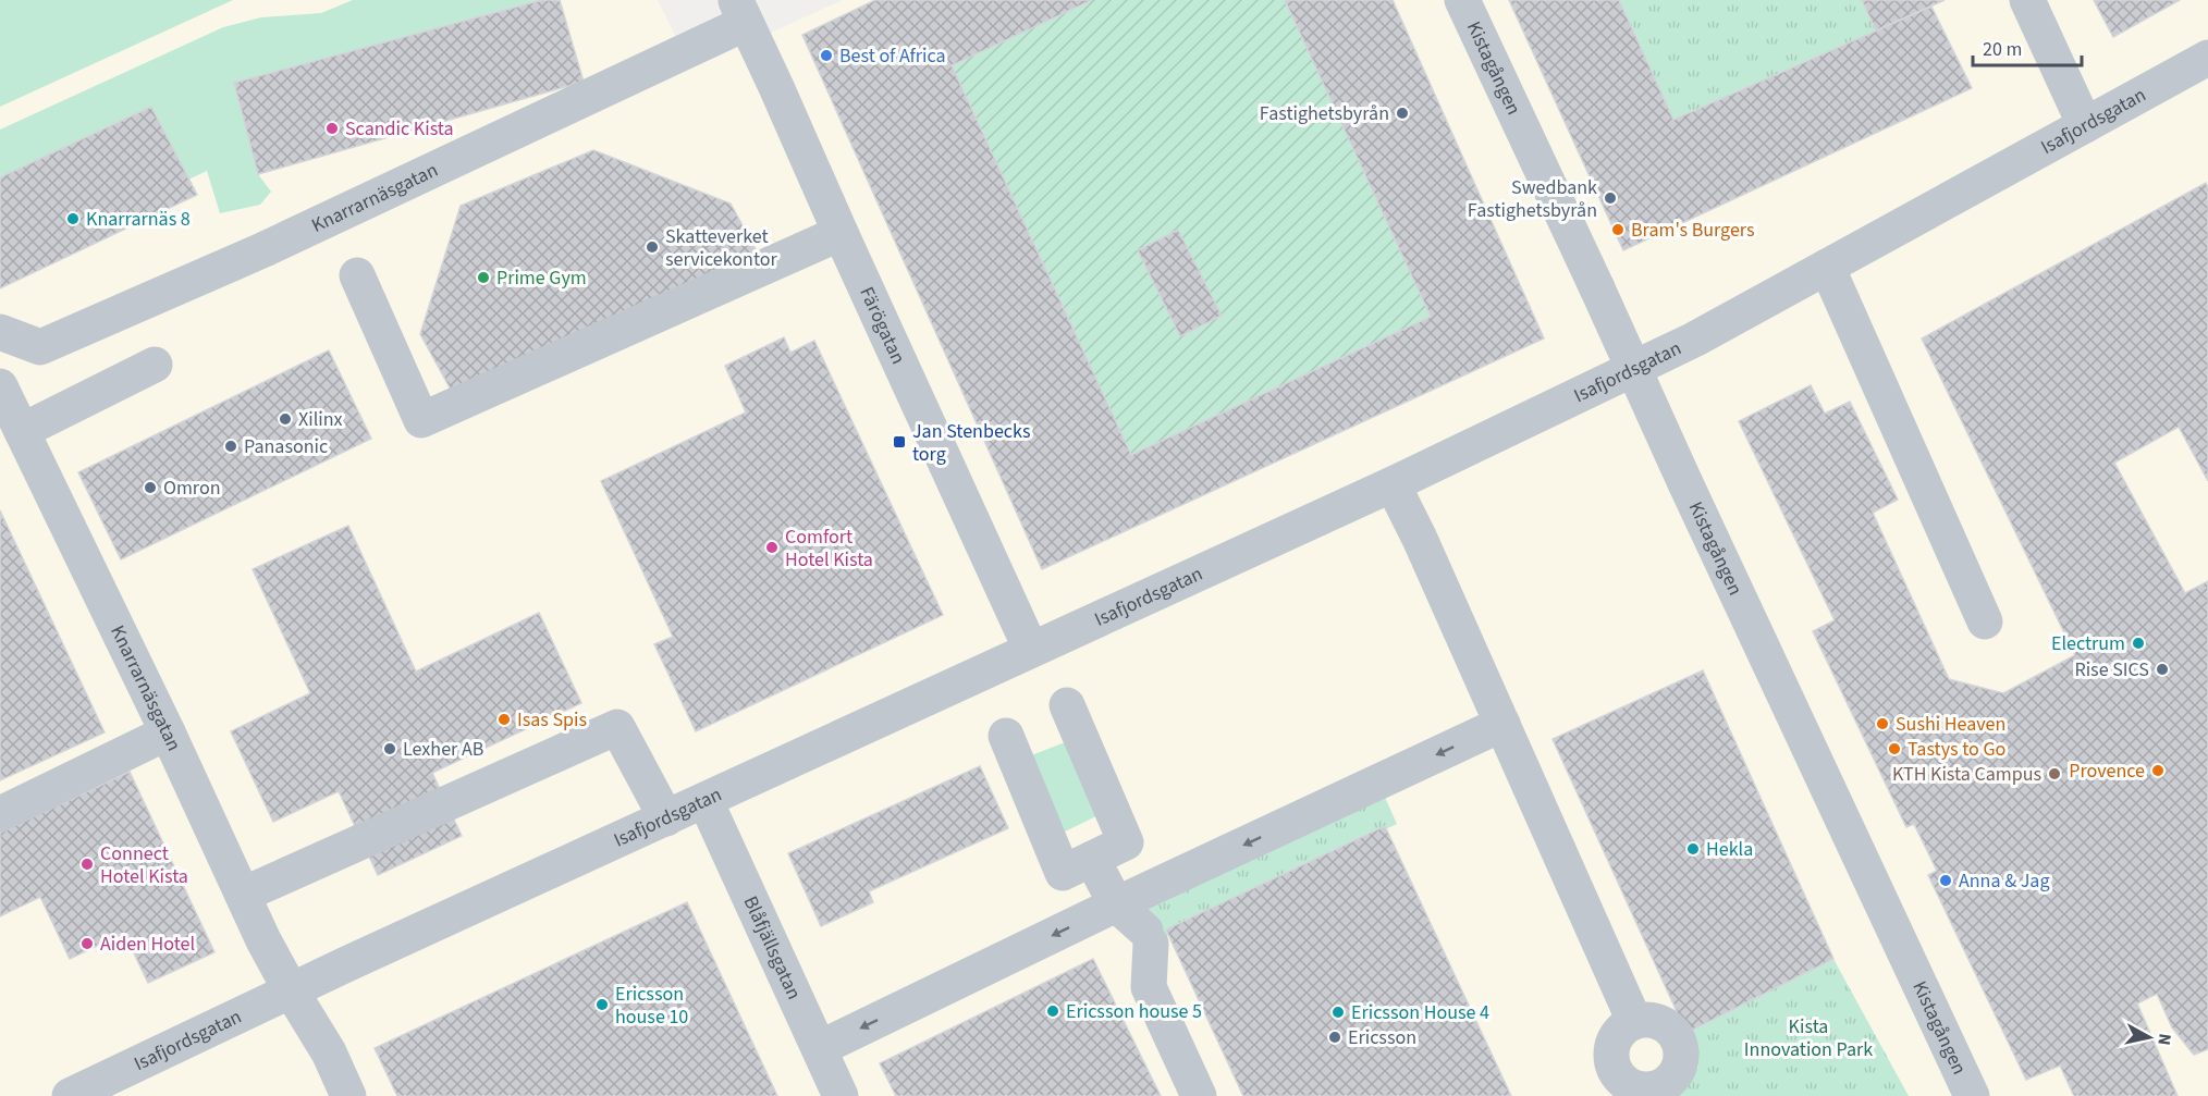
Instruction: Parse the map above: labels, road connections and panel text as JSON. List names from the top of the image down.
{
  "streets": {
    "street": [
      "Kistagången",
      "Isafjordsgatan",
      "Knarrarnäsgatan",
      "Färögatan",
      "Blåfjällsgatan"
    ]
  },
  "crossings": [
    ["Isafjordsgatan", "Knarrarnäsgatan"],
    ["Isafjordsgatan", "Färögatan"],
    ["Isafjordsgatan", "Blåfjällsgatan"],
    ["Knarrarnäsgatan", "Färögatan"]
  ],
  "parks": ["Kista Innovation Park"],
  "places": {
    "other": [
      "Best of Africa",
      "Fastighetsbyrån",
      "Scandic Kista",
      "Swedbank Fastighetsbyrån",
      "Knarrarnäs 8",
      "Bram's Burgers",
      "Skatteverket servicekontor",
      "Prime Gym",
      "Xilinx",
      "Panasonic",
      "Omron",
      "Comfort Hotel Kista",
      "Electrum",
      "Rise SICS",
      "Isas Spis",
      "Sushi Heaven",
      "Lexher AB",
      "Tastys to Go",
      "Provence",
      "KTH Kista Campus",
      "Hekla",
      "Connect Hotel Kista",
      "Anna & Jag",
      "Aiden Hotel",
      "Ericsson house 10",
      "Ericsson house 5",
      "Ericsson House 4",
      "Ericsson"
    ],
    "transit": ["Jan Stenbecks torg"]
  },
  "scale_bar": "20 m",
  "north": "right"
}
